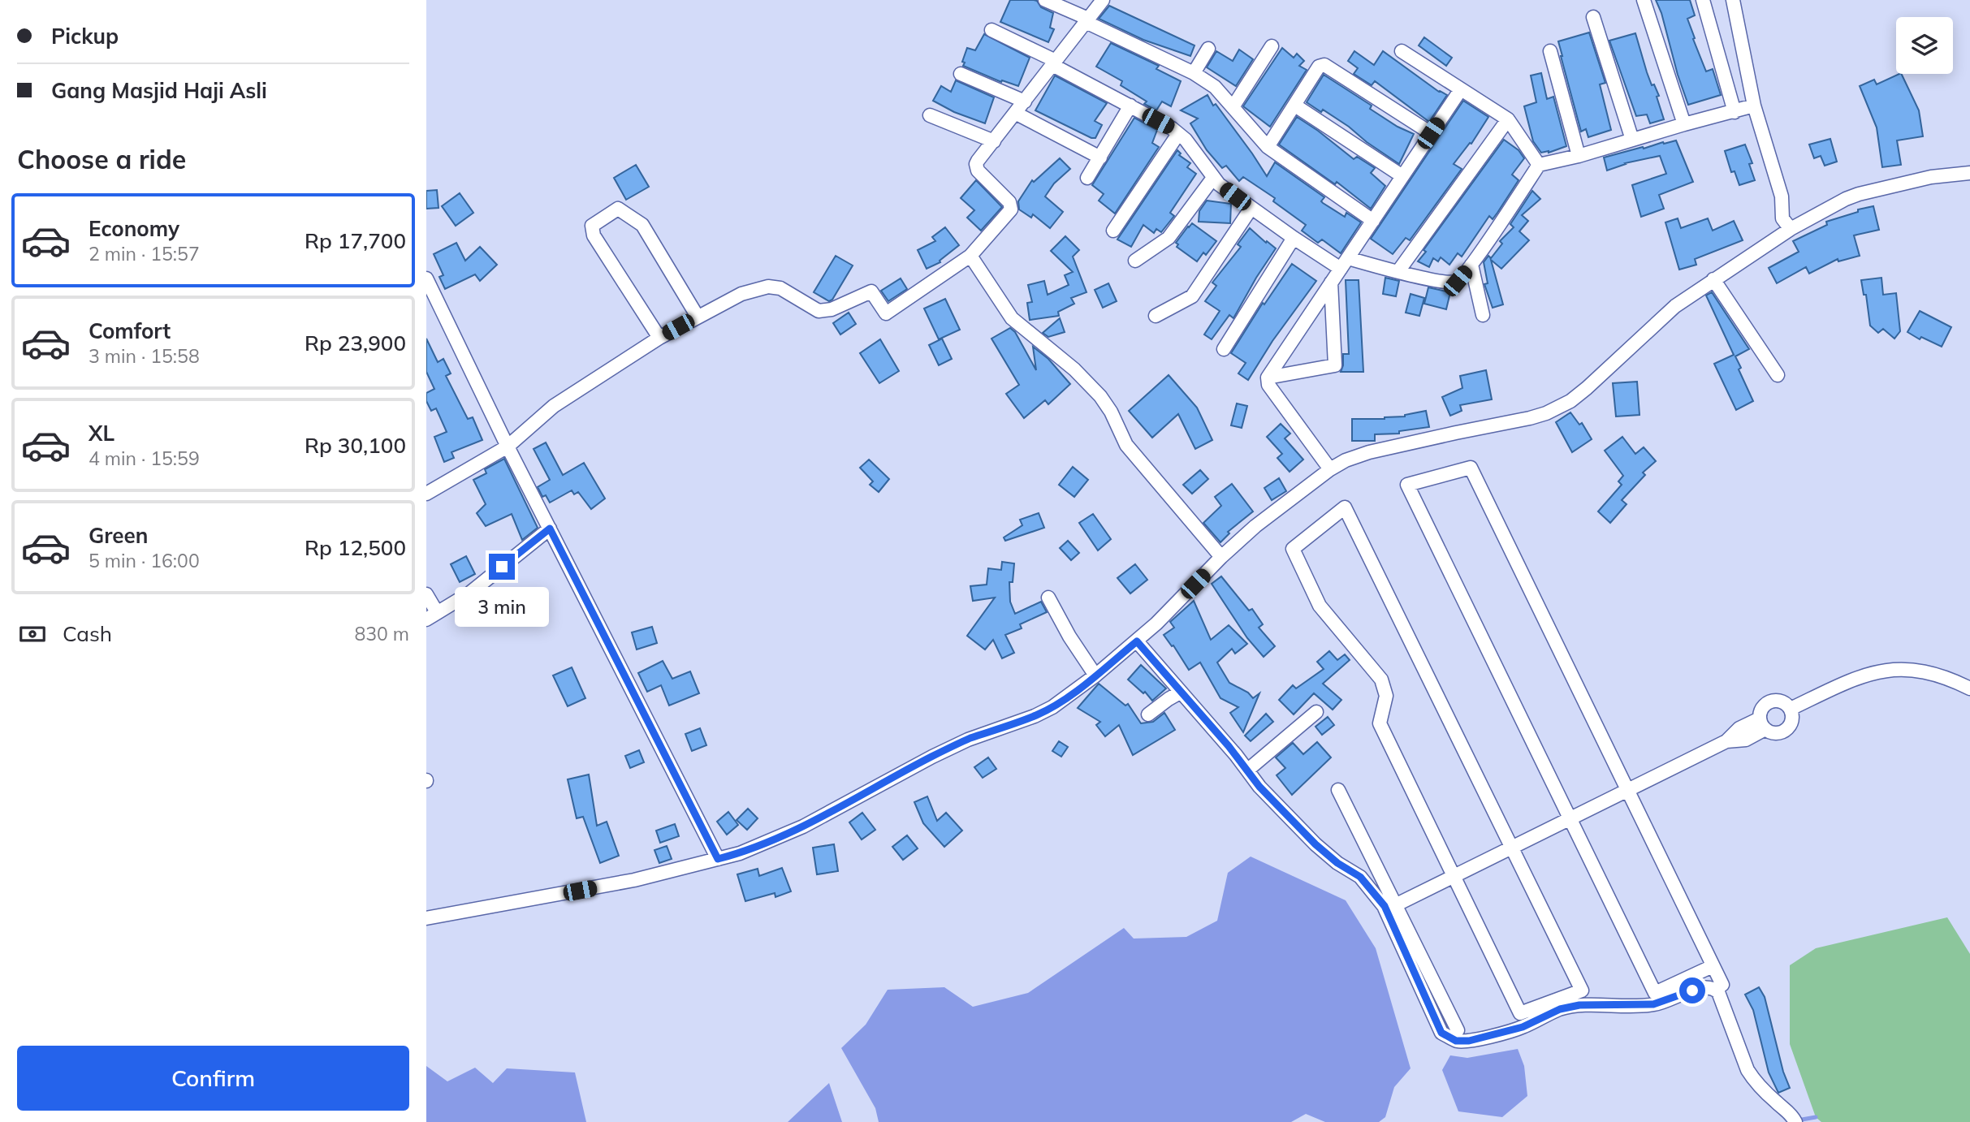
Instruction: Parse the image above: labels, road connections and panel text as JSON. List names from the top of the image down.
{
  "page": {
    "banner": ["Pickup", "Gang Masjid Haji Asli"],
    "heading": "Choose a ride",
    "list": [
      {
        "name": "Economy",
        "note": "2 min · 15:57",
        "value": "Rp 17,700"
      },
      {
        "name": "Comfort",
        "note": "3 min · 15:58",
        "value": "Rp 23,900"
      },
      {
        "name": "XL",
        "note": "4 min · 15:59",
        "value": "Rp 30,100"
      },
      {
        "name": "Green",
        "note": "5 min · 16:00",
        "value": "Rp 12,500"
      }
    ],
    "bubble": "3 min",
    "pay": ["Cash", "830 m"],
    "buttons": "Confirm"
  }
}
